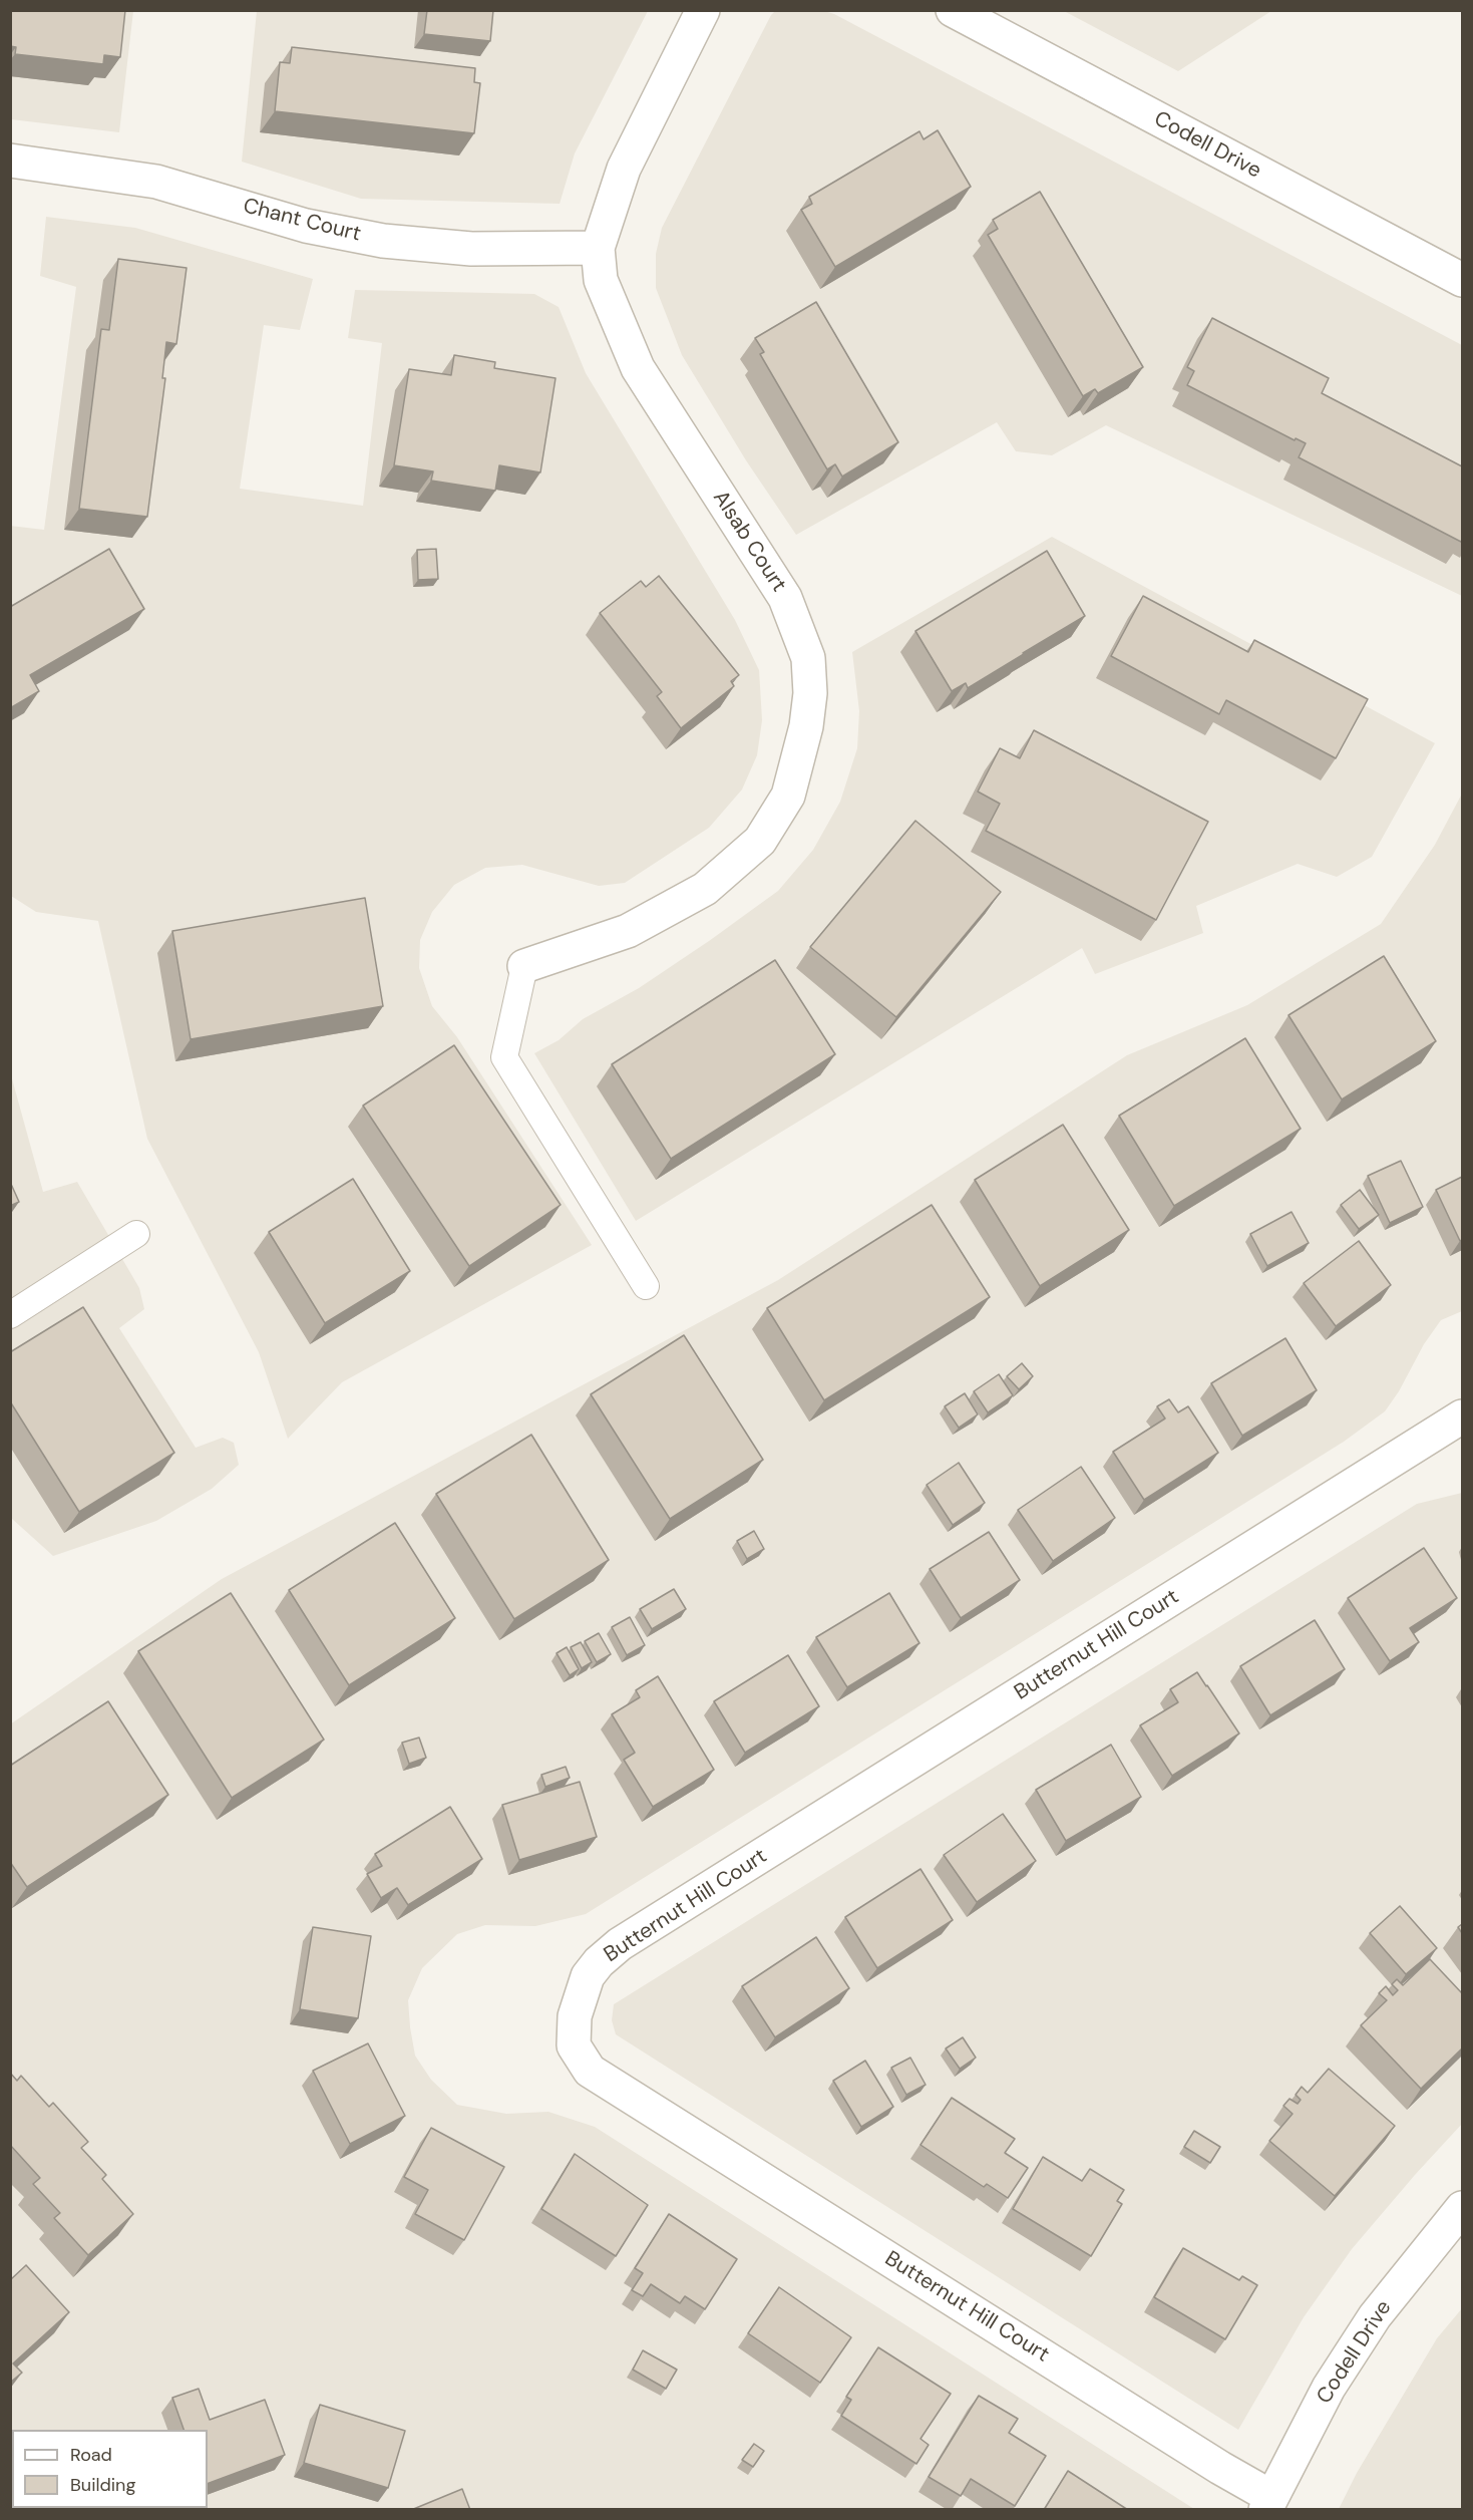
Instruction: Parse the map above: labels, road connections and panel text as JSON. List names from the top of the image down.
{
  "streets": {
    "street": [
      "Codell Drive",
      "Chant Court",
      "Alsab Court",
      "Butternut Hill Court"
    ]
  },
  "crossings": [
    ["Codell Drive", "Butternut Hill Court"],
    ["Chant Court", "Alsab Court"]
  ],
  "legend": ["Road", "Building"]
}
